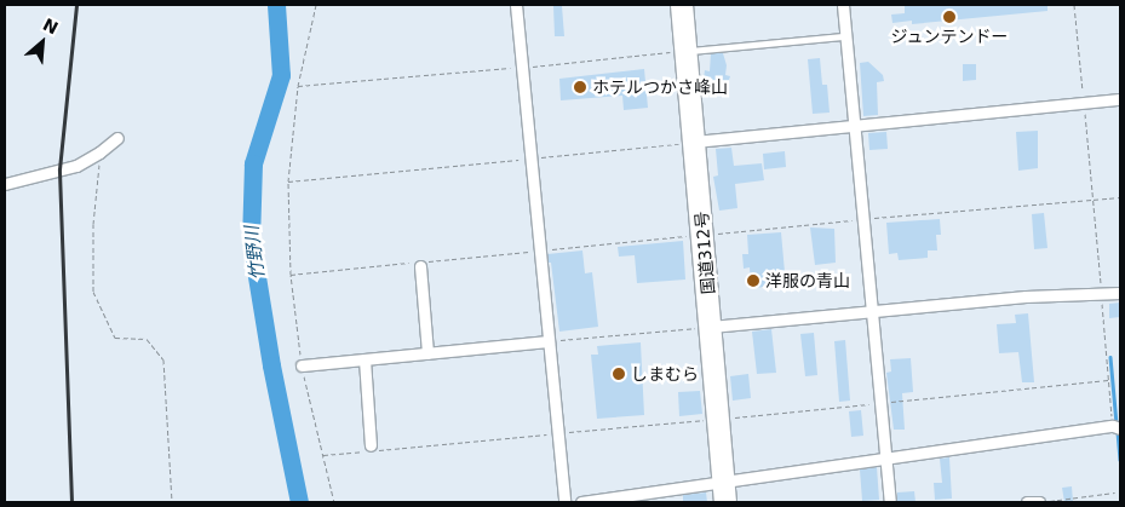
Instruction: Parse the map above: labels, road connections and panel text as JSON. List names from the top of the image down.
{
  "streets": {
    "highway": ["国道312号"]
  },
  "water": ["竹野川"],
  "places": [
    "ジュンテンドー",
    "ホテルつかさ峰山",
    "洋服の青山",
    "しまむら"
  ],
  "north": "top right"
}
